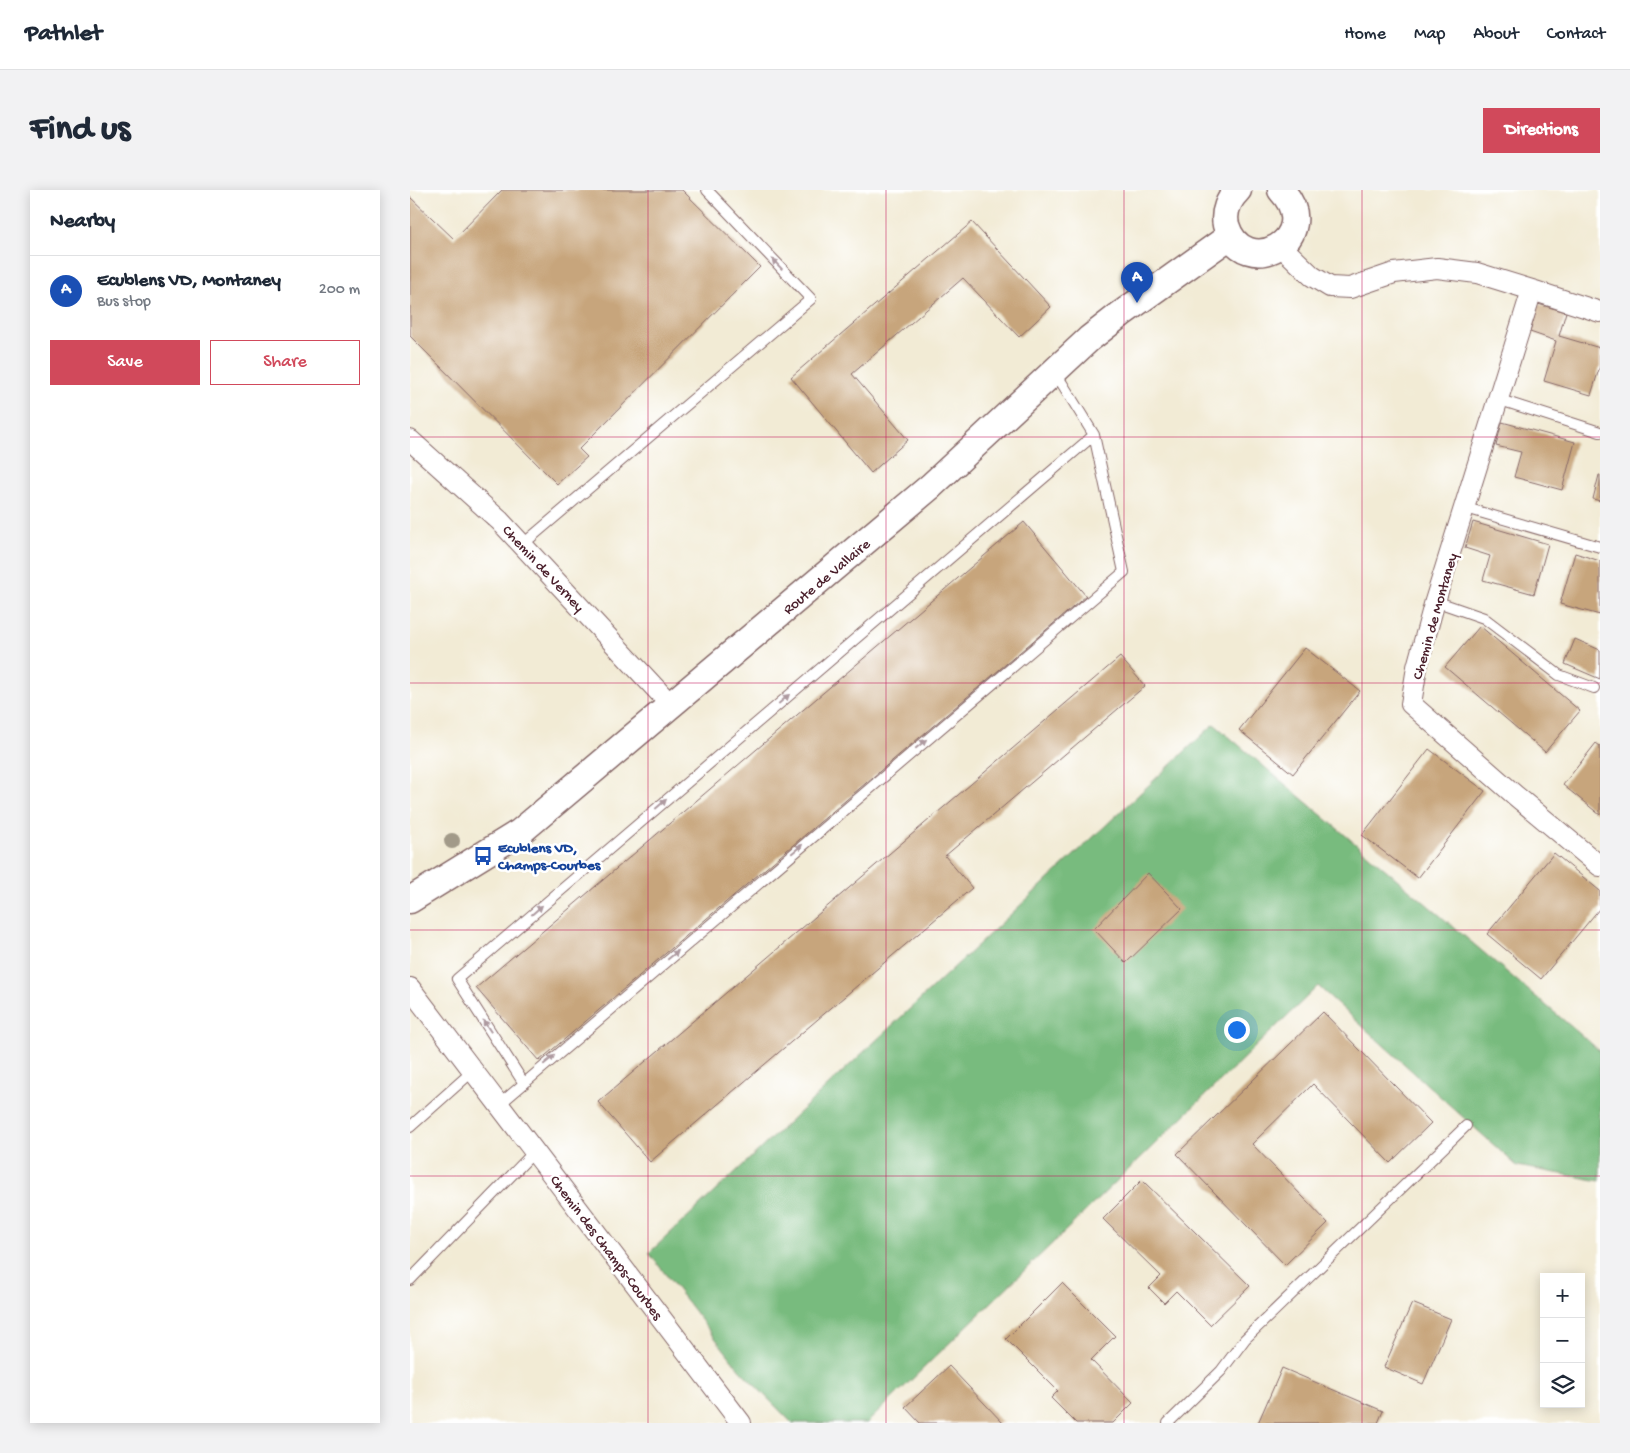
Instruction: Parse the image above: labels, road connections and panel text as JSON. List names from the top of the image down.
{
  "streets": {
    "street": [
      "Chemin de Verney",
      "Route de Vallaire",
      "Chemin de Montaney",
      "Chemin des Champs-Courbes"
    ]
  },
  "crossings": [
    ["Chemin de Verney", "Route de Vallaire"]
  ],
  "places": {
    "bus stop": ["Ecublens VD, Champs-Courbes"]
  },
  "page": {
    "header": "Pathlet",
    "nav": [
      "Home",
      "Map",
      "About",
      "Contact"
    ],
    "buttons": [
      "Directions",
      ["Save", "Share"]
    ],
    "title": "Find us",
    "heading": "Nearby",
    "list": [
      {
        "mark": "A",
        "name": "Ecublens VD, Montaney",
        "note": "Bus stop",
        "value": "200 m"
      }
    ],
    "pins": "A",
    "map_buttons": ["+", "−"]
  }
}
